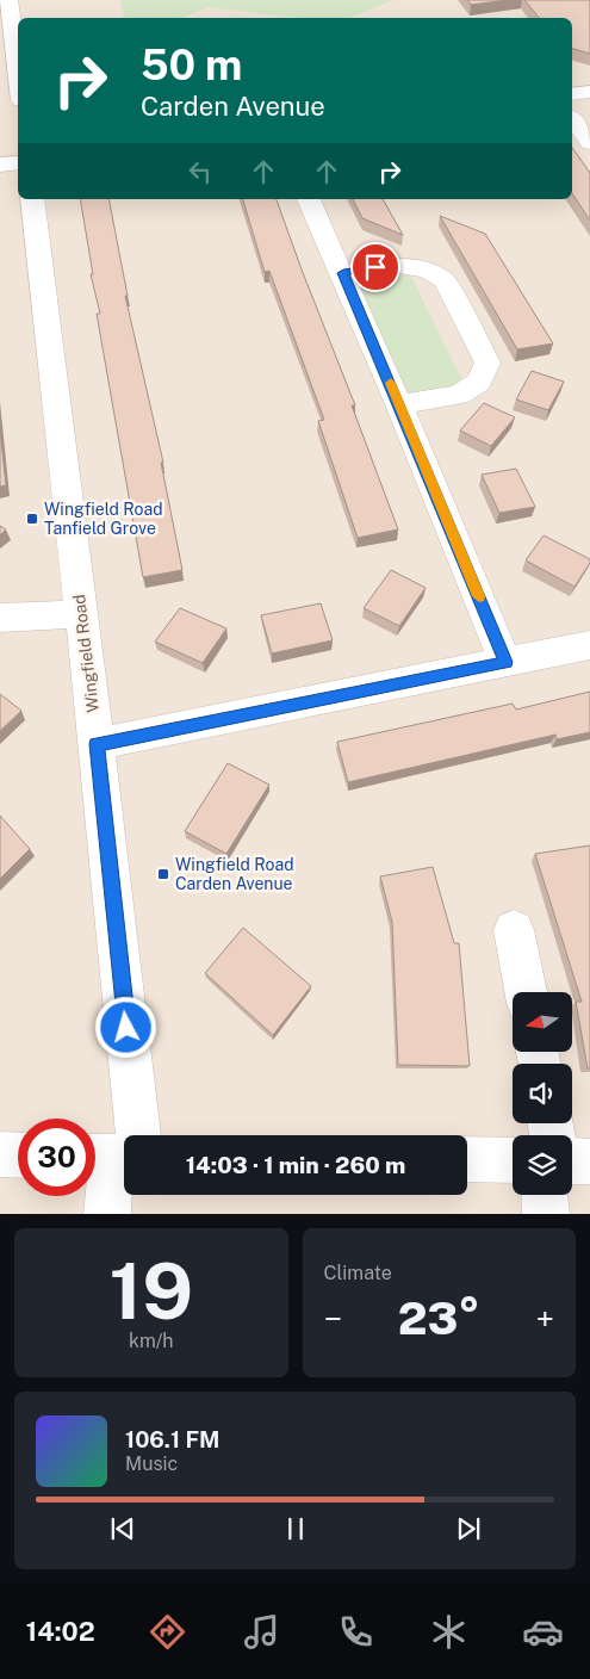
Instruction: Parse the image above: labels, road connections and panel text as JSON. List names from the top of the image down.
{
  "streets": {
    "street": ["Wingfield Road"]
  },
  "places": {
    "transit": ["Wingfield Road Tanfield Grove", "Wingfield Road Carden Avenue"]
  },
  "north": "left",
  "page": {
    "turn": ["50 m", "Carden Avenue"],
    "limit": "30",
    "trip": "14:03 · 1 min · 260 m",
    "tile": [
      ["19", "km/h"],
      "Climate"
    ],
    "heat": ["−", "23°", "+"],
    "song": ["106.1 FM", "Music"],
    "tabs": "14:02"
  }
}
